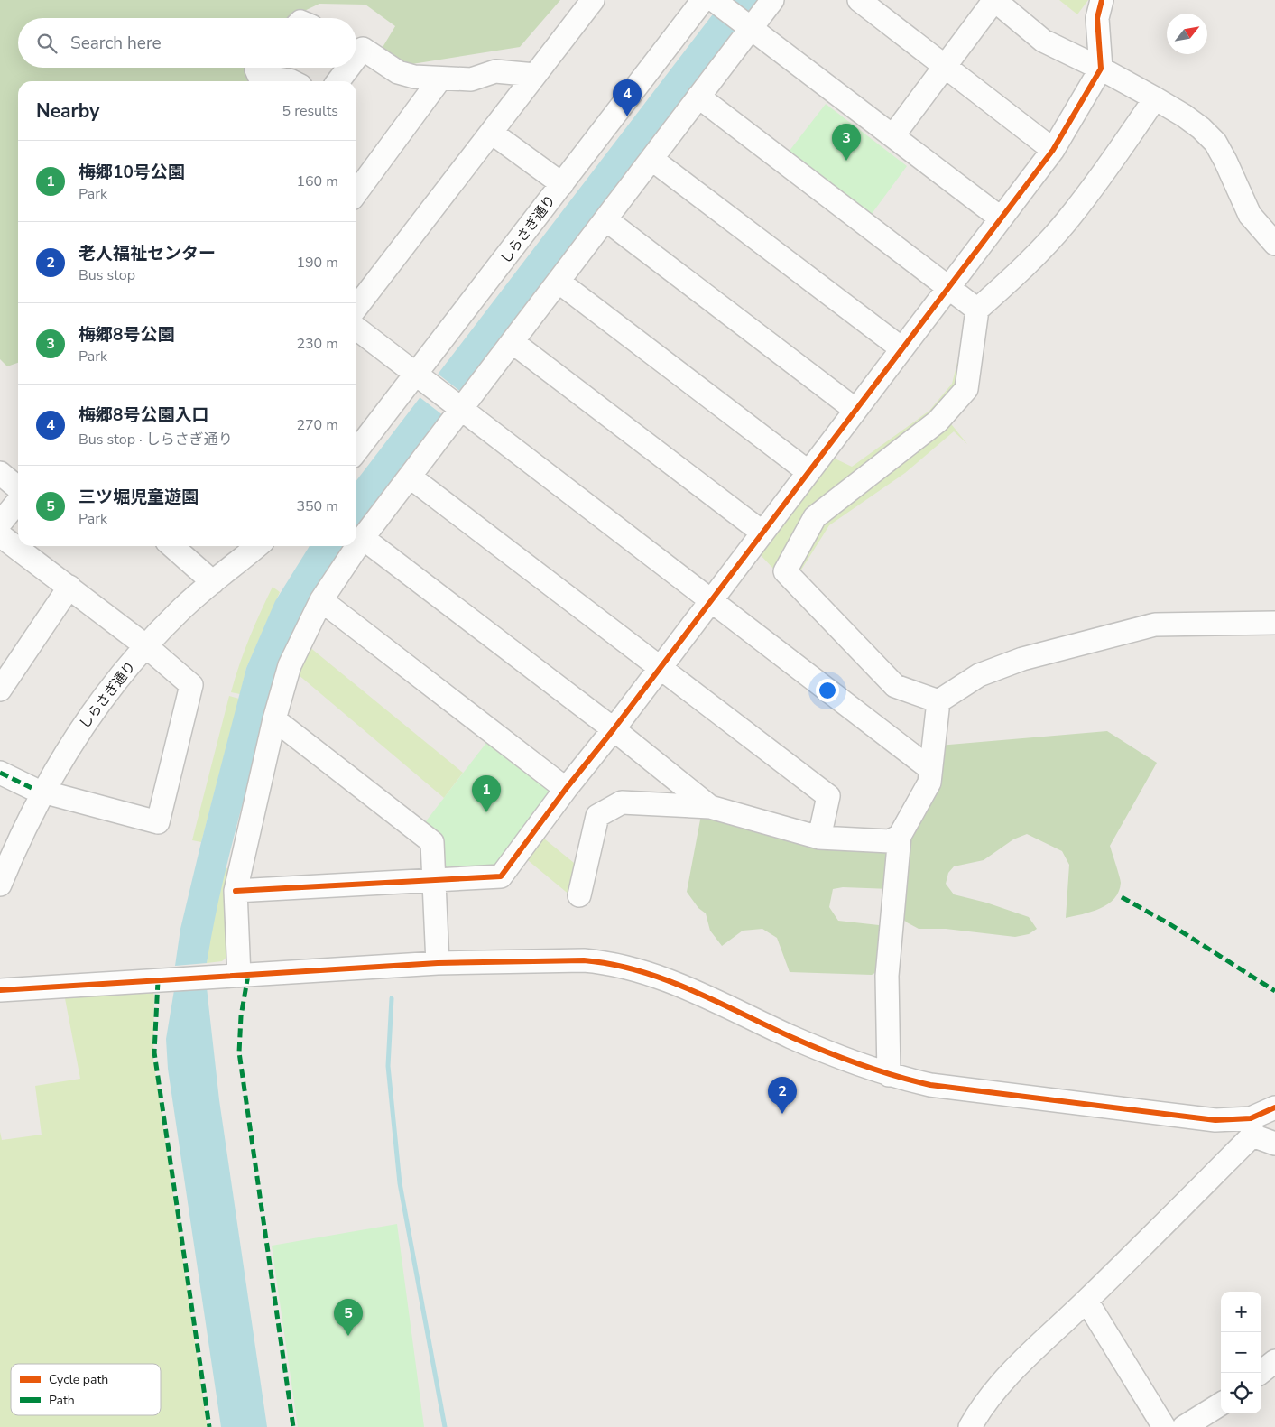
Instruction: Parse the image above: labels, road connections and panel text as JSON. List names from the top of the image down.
{
  "streets": {
    "street": ["しらさぎ通り"]
  },
  "legend": ["Cycle path", "Path"],
  "north": "top right",
  "page": {
    "search": "Search here",
    "pins": [
      "4",
      "3",
      "1",
      "2",
      "5"
    ],
    "heading": ["Nearby", "5 results"],
    "list": [
      {
        "mark": "1",
        "name": "梅郷10号公園",
        "note": "Park",
        "value": "160 m"
      },
      {
        "mark": "2",
        "name": "老人福祉センター",
        "note": "Bus stop",
        "value": "190 m"
      },
      {
        "mark": "3",
        "name": "梅郷8号公園",
        "note": "Park",
        "value": "230 m"
      },
      {
        "mark": "4",
        "name": "梅郷8号公園入口",
        "note": "Bus stop · しらさぎ通り",
        "value": "270 m"
      },
      {
        "mark": "5",
        "name": "三ツ堀児童遊園",
        "note": "Park",
        "value": "350 m"
      }
    ],
    "map_buttons": ["+", "−"]
  }
}
